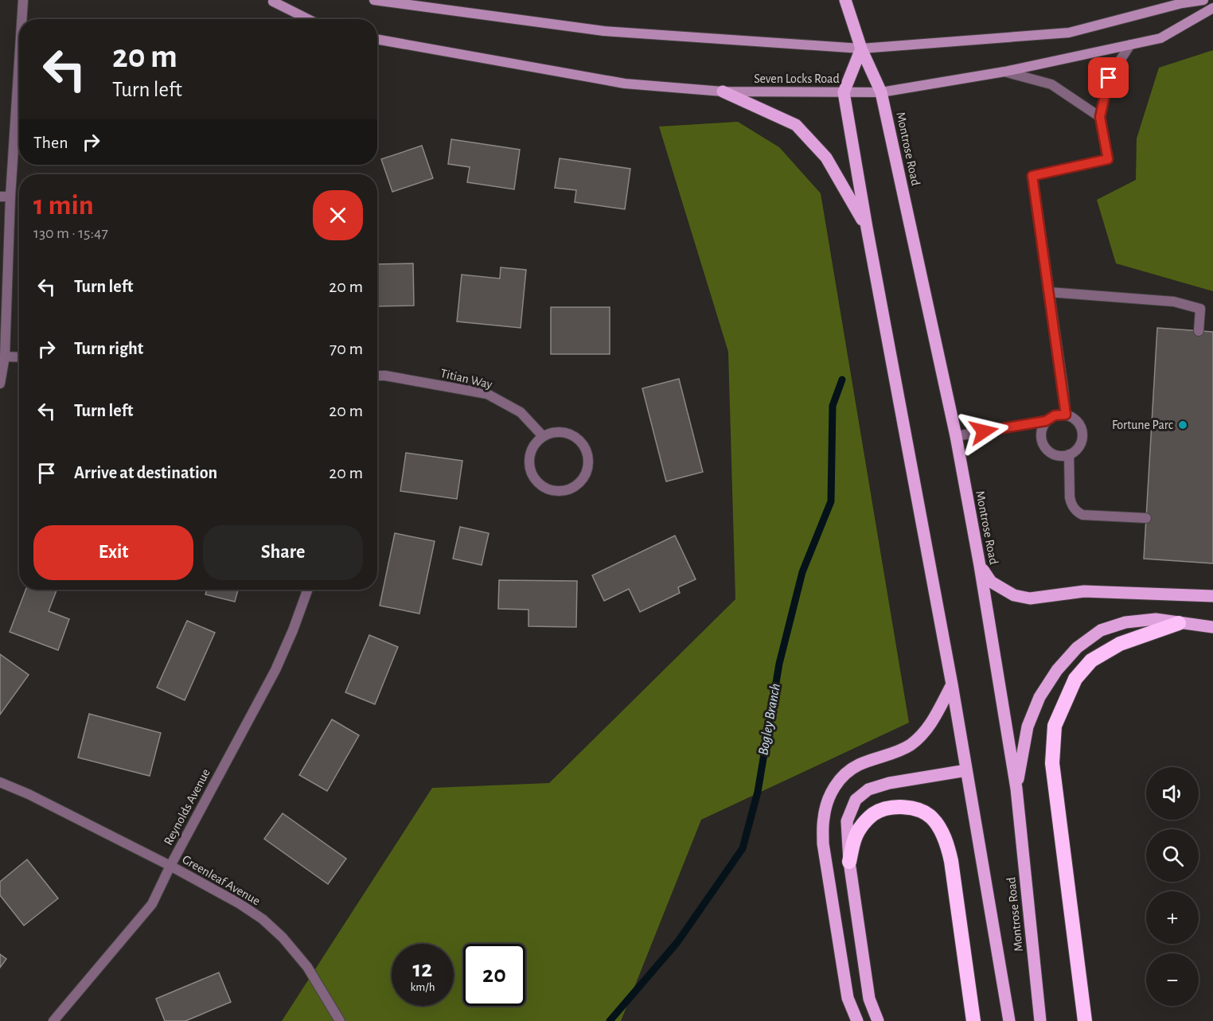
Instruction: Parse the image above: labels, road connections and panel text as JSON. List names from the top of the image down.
{
  "streets": {
    "main road": ["Seven Locks Road", "Montrose Road"],
    "street": ["Titian Way", "Reynolds Avenue", "Greenleaf Avenue"]
  },
  "crossings": [
    ["Seven Locks Road", "Montrose Road"],
    ["Reynolds Avenue", "Greenleaf Avenue"]
  ],
  "water": ["Bogley Branch"],
  "places": ["Fortune Parc"],
  "page": {
    "turn": ["20 m", "Turn left"],
    "then": "Then",
    "heading": ["1 min", "130 m · 15:47"],
    "list": [
      {
        "name": "Turn left",
        "value": "20 m"
      },
      {
        "name": "Turn right",
        "value": "70 m"
      },
      {
        "name": "Turn left",
        "value": "20 m"
      },
      {
        "name": "Arrive at destination",
        "value": "20 m"
      }
    ],
    "buttons": ["Exit", "Share"],
    "map_buttons": ["+", "−"],
    "speed": "12 km/h",
    "limit": "20"
  }
}
